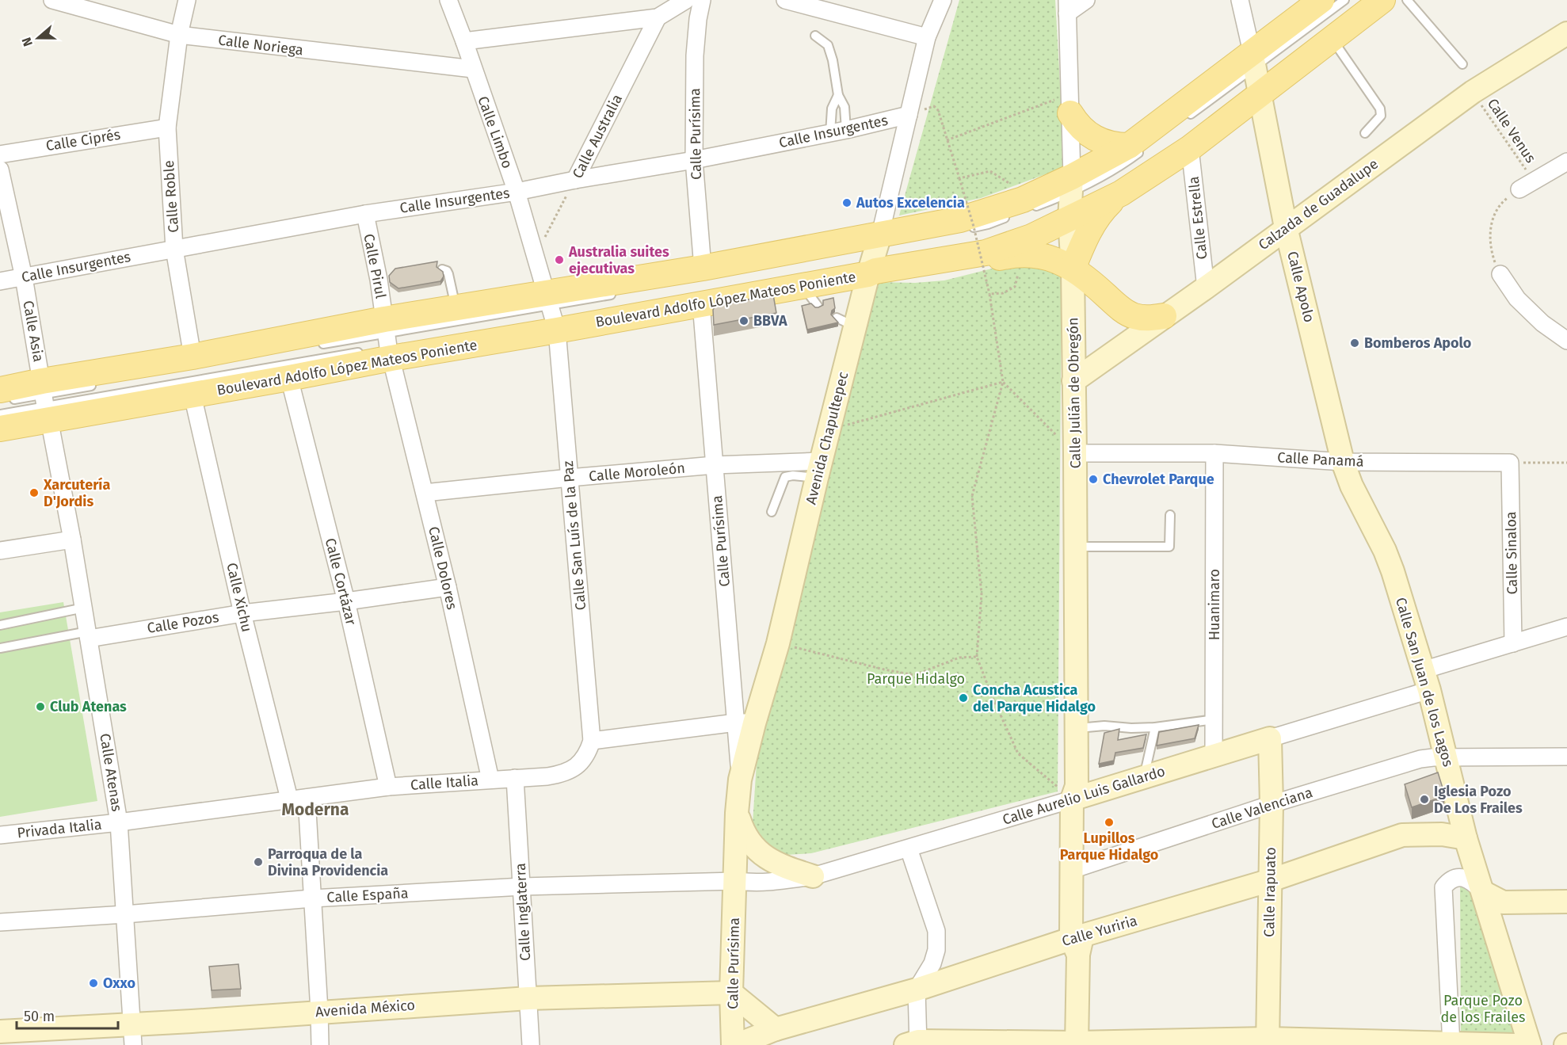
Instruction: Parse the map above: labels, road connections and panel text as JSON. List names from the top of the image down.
{
  "streets": {
    "main road": ["Boulevard Adolfo López Mateos Poniente"],
    "street": [
      "Calle Noriega",
      "Calle Insurgentes",
      "Calle Limbo",
      "Calle Purísima",
      "Calle Australia",
      "Calle Ciprés",
      "Calle Roble",
      "Calzada de Guadalupe",
      "Calle Estrella",
      "Calle Pirul",
      "Calle Apolo",
      "Calle Asia",
      "Calle Julián de Obregón",
      "Avenida Chapultepec",
      "Calle Panamá",
      "Calle Moroleón",
      "Calle San Luís de la Paz",
      "Calle Sinaloa",
      "Calle Dolores",
      "Calle Cortázar",
      "Calle Xichu",
      "Huanimaro",
      "Calle Pozos",
      "Calle San Juan de los Lagos",
      "Calle Atenas",
      "Calle Italia",
      "Calle Aurelio Luis Gallardo",
      "Calle Valenciana",
      "Privada Italia",
      "Calle Irapuato",
      "Calle España",
      "Calle Inglaterra",
      "Calle Yuriria",
      "Avenida México"
    ],
    "path": ["Calle Venus"]
  },
  "crossings": [
    ["Calle Noriega", "Calle Limbo"],
    ["Calle Noriega", "Calle Roble"],
    ["Calle Venus", "Calzada de Guadalupe"],
    ["Calle Insurgentes", "Calle Limbo"],
    ["Calle Insurgentes", "Calle Purísima"],
    ["Calle Insurgentes", "Calle Australia"],
    ["Calle Insurgentes", "Calle Roble"],
    ["Calle Insurgentes", "Calle Pirul"],
    ["Calle Insurgentes", "Calle Asia"],
    ["Calle Insurgentes", "Avenida Chapultepec"],
    ["Calle Limbo", "Calle Australia"],
    ["Calle Limbo", "Boulevard Adolfo López Mateos Poniente"],
    ["Calle Limbo", "Calle San Luís de la Paz"],
    ["Calle Purísima", "Boulevard Adolfo López Mateos Poniente"],
    ["Calle Purísima", "Avenida Chapultepec"],
    ["Calle Purísima", "Calle Moroleón"],
    ["Calle Purísima", "Calle Aurelio Luis Gallardo"],
    ["Calle Purísima", "Calle España"],
    ["Calle Purísima", "Calle Yuriria"],
    ["Calle Purísima", "Avenida México"],
    ["Calle Ciprés", "Calle Roble"],
    ["Calle Roble", "Boulevard Adolfo López Mateos Poniente"],
    ["Calzada de Guadalupe", "Calle Estrella"],
    ["Calzada de Guadalupe", "Calle Apolo"],
    ["Calzada de Guadalupe", "Calle Julián de Obregón"],
    ["Calle Estrella", "Boulevard Adolfo López Mateos Poniente"],
    ["Calle Pirul", "Boulevard Adolfo López Mateos Poniente"],
    ["Calle Pirul", "Calle Dolores"],
    ["Calle Apolo", "Boulevard Adolfo López Mateos Poniente"],
    ["Calle Apolo", "Calle Panamá"],
    ["Calle Apolo", "Calle San Juan de los Lagos"],
    ["Boulevard Adolfo López Mateos Poniente", "Calle Asia"],
    ["Boulevard Adolfo López Mateos Poniente", "Calle Julián de Obregón"],
    ["Boulevard Adolfo López Mateos Poniente", "Avenida Chapultepec"],
    ["Boulevard Adolfo López Mateos Poniente", "Calle San Luís de la Paz"],
    ["Boulevard Adolfo López Mateos Poniente", "Calle Dolores"],
    ["Boulevard Adolfo López Mateos Poniente", "Calle Cortázar"],
    ["Boulevard Adolfo López Mateos Poniente", "Calle Xichu"],
    ["Boulevard Adolfo López Mateos Poniente", "Calle Atenas"],
    ["Calle Asia", "Calle Atenas"],
    ["Calle Julián de Obregón", "Calle Panamá"],
    ["Calle Julián de Obregón", "Calle Aurelio Luis Gallardo"],
    ["Avenida Chapultepec", "Calle Moroleón"],
    ["Avenida Chapultepec", "Calle Aurelio Luis Gallardo"],
    ["Avenida Chapultepec", "Calle España"],
    ["Calle Panamá", "Calle Sinaloa"],
    ["Calle Panamá", "Huanimaro"],
    ["Calle Panamá", "Calle San Juan de los Lagos"],
    ["Calle Moroleón", "Calle San Luís de la Paz"],
    ["Calle Moroleón", "Calle Dolores"],
    ["Calle San Luís de la Paz", "Calle Italia"],
    ["Calle Sinaloa", "Calle Aurelio Luis Gallardo"],
    ["Calle Dolores", "Calle Pozos"],
    ["Calle Dolores", "Calle Italia"],
    ["Calle Cortázar", "Calle Pozos"],
    ["Calle Cortázar", "Calle Italia"],
    ["Calle Xichu", "Calle Pozos"],
    ["Calle Xichu", "Calle Italia"],
    ["Huanimaro", "Calle Aurelio Luis Gallardo"],
    ["Calle Pozos", "Calle Atenas"],
    ["Calle San Juan de los Lagos", "Calle Aurelio Luis Gallardo"],
    ["Calle San Juan de los Lagos", "Calle Valenciana"],
    ["Calle San Juan de los Lagos", "Calle Yuriria"],
    ["Calle Atenas", "Calle Italia"],
    ["Calle Atenas", "Privada Italia"],
    ["Calle Atenas", "Calle España"],
    ["Calle Atenas", "Avenida México"],
    ["Calle Italia", "Privada Italia"],
    ["Calle Italia", "Calle Inglaterra"],
    ["Calle Aurelio Luis Gallardo", "Calle Irapuato"],
    ["Calle Aurelio Luis Gallardo", "Calle España"],
    ["Calle Valenciana", "Calle Irapuato"],
    ["Calle Irapuato", "Calle Yuriria"],
    ["Calle España", "Calle Inglaterra"],
    ["Calle Inglaterra", "Avenida México"]
  ],
  "districts": ["Moderna"],
  "parks": ["Parque Hidalgo", "Parque Pozo de los Frailes"],
  "places": [
    "Autos Excelencia",
    "Australia suites ejecutivas",
    "BBVA",
    "Bomberos Apolo",
    "Chevrolet Parque",
    "Xarcutería D'Jordis",
    "Concha Acustica del Parque Hidalgo",
    "Club Atenas",
    "Iglesia Pozo De Los Frailes",
    "Lupillos Parque Hidalgo",
    "Parroqua de la Divina Providencia",
    "Oxxo"
  ],
  "scale_bar": "50 m",
  "north": "left"
}
